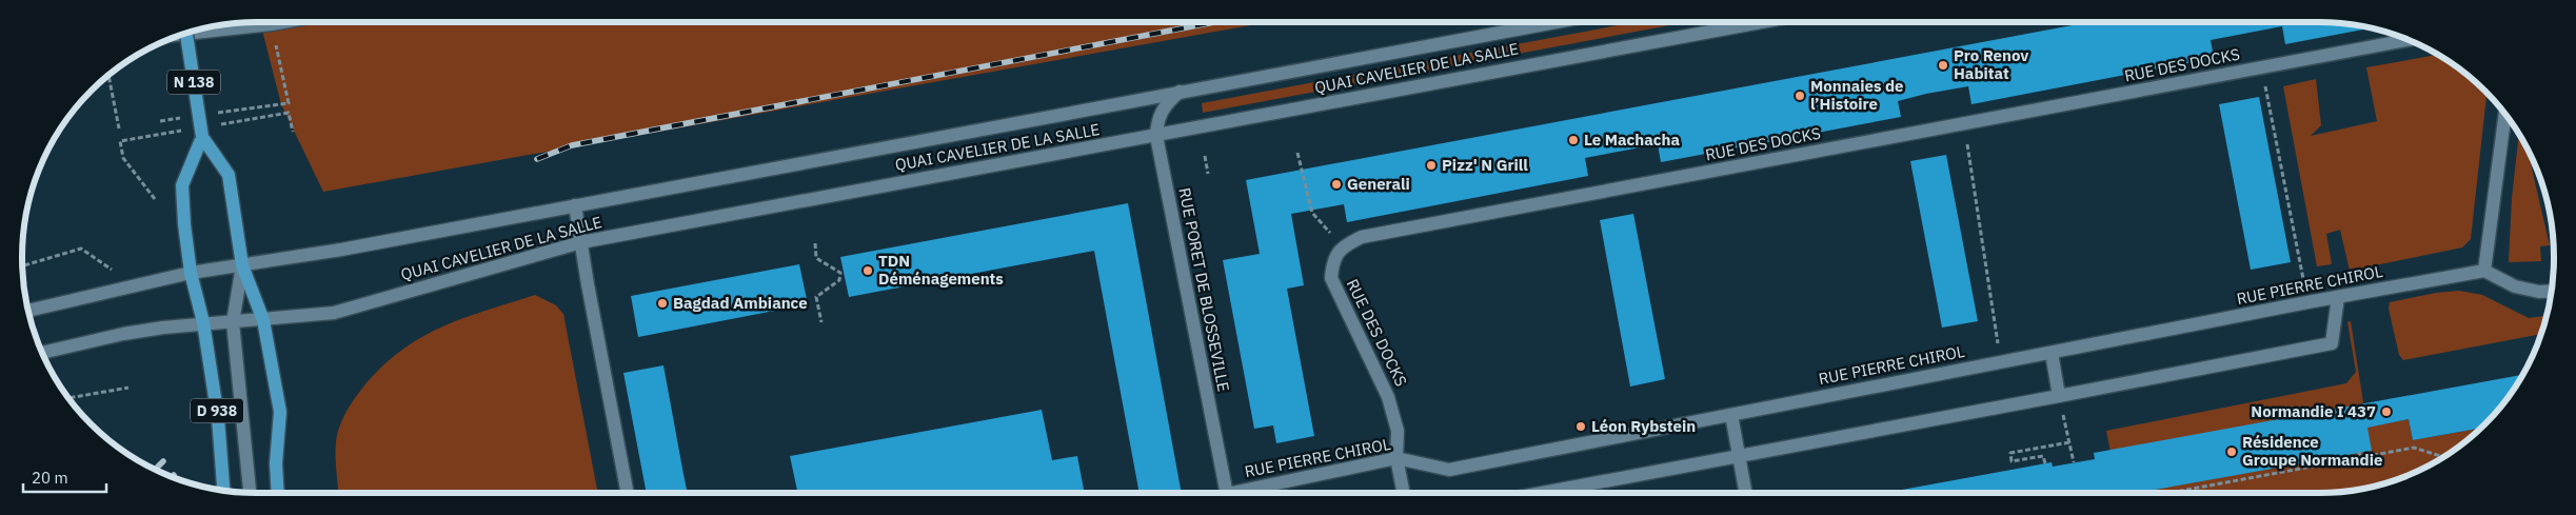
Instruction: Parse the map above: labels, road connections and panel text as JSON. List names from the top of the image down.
{
  "streets": {
    "main road": ["N 138", "D 938"],
    "street": [
      "RUE DES DOCKS",
      "QUAI CAVELIER DE LA SALLE",
      "RUE PIERRE CHIROL",
      "RUE PORET DE BLOSSEVILLE"
    ]
  },
  "crossings": [
    ["RUE DES DOCKS", "RUE PIERRE CHIROL"],
    ["QUAI CAVELIER DE LA SALLE", "N 138"],
    ["QUAI CAVELIER DE LA SALLE", "RUE PORET DE BLOSSEVILLE"],
    ["QUAI CAVELIER DE LA SALLE", "D 938"]
  ],
  "places": [
    "Pro Renov Habitat",
    "Monnaies de l’Histoire",
    "Le Machacha",
    "Pizz' N Grill",
    "Generali",
    "TDN Déménagements",
    "Bagdad Ambiance",
    "Normandie I 437",
    "Léon Rybstein",
    "Résidence Groupe Normandie"
  ],
  "scale_bar": "20 m"
}
